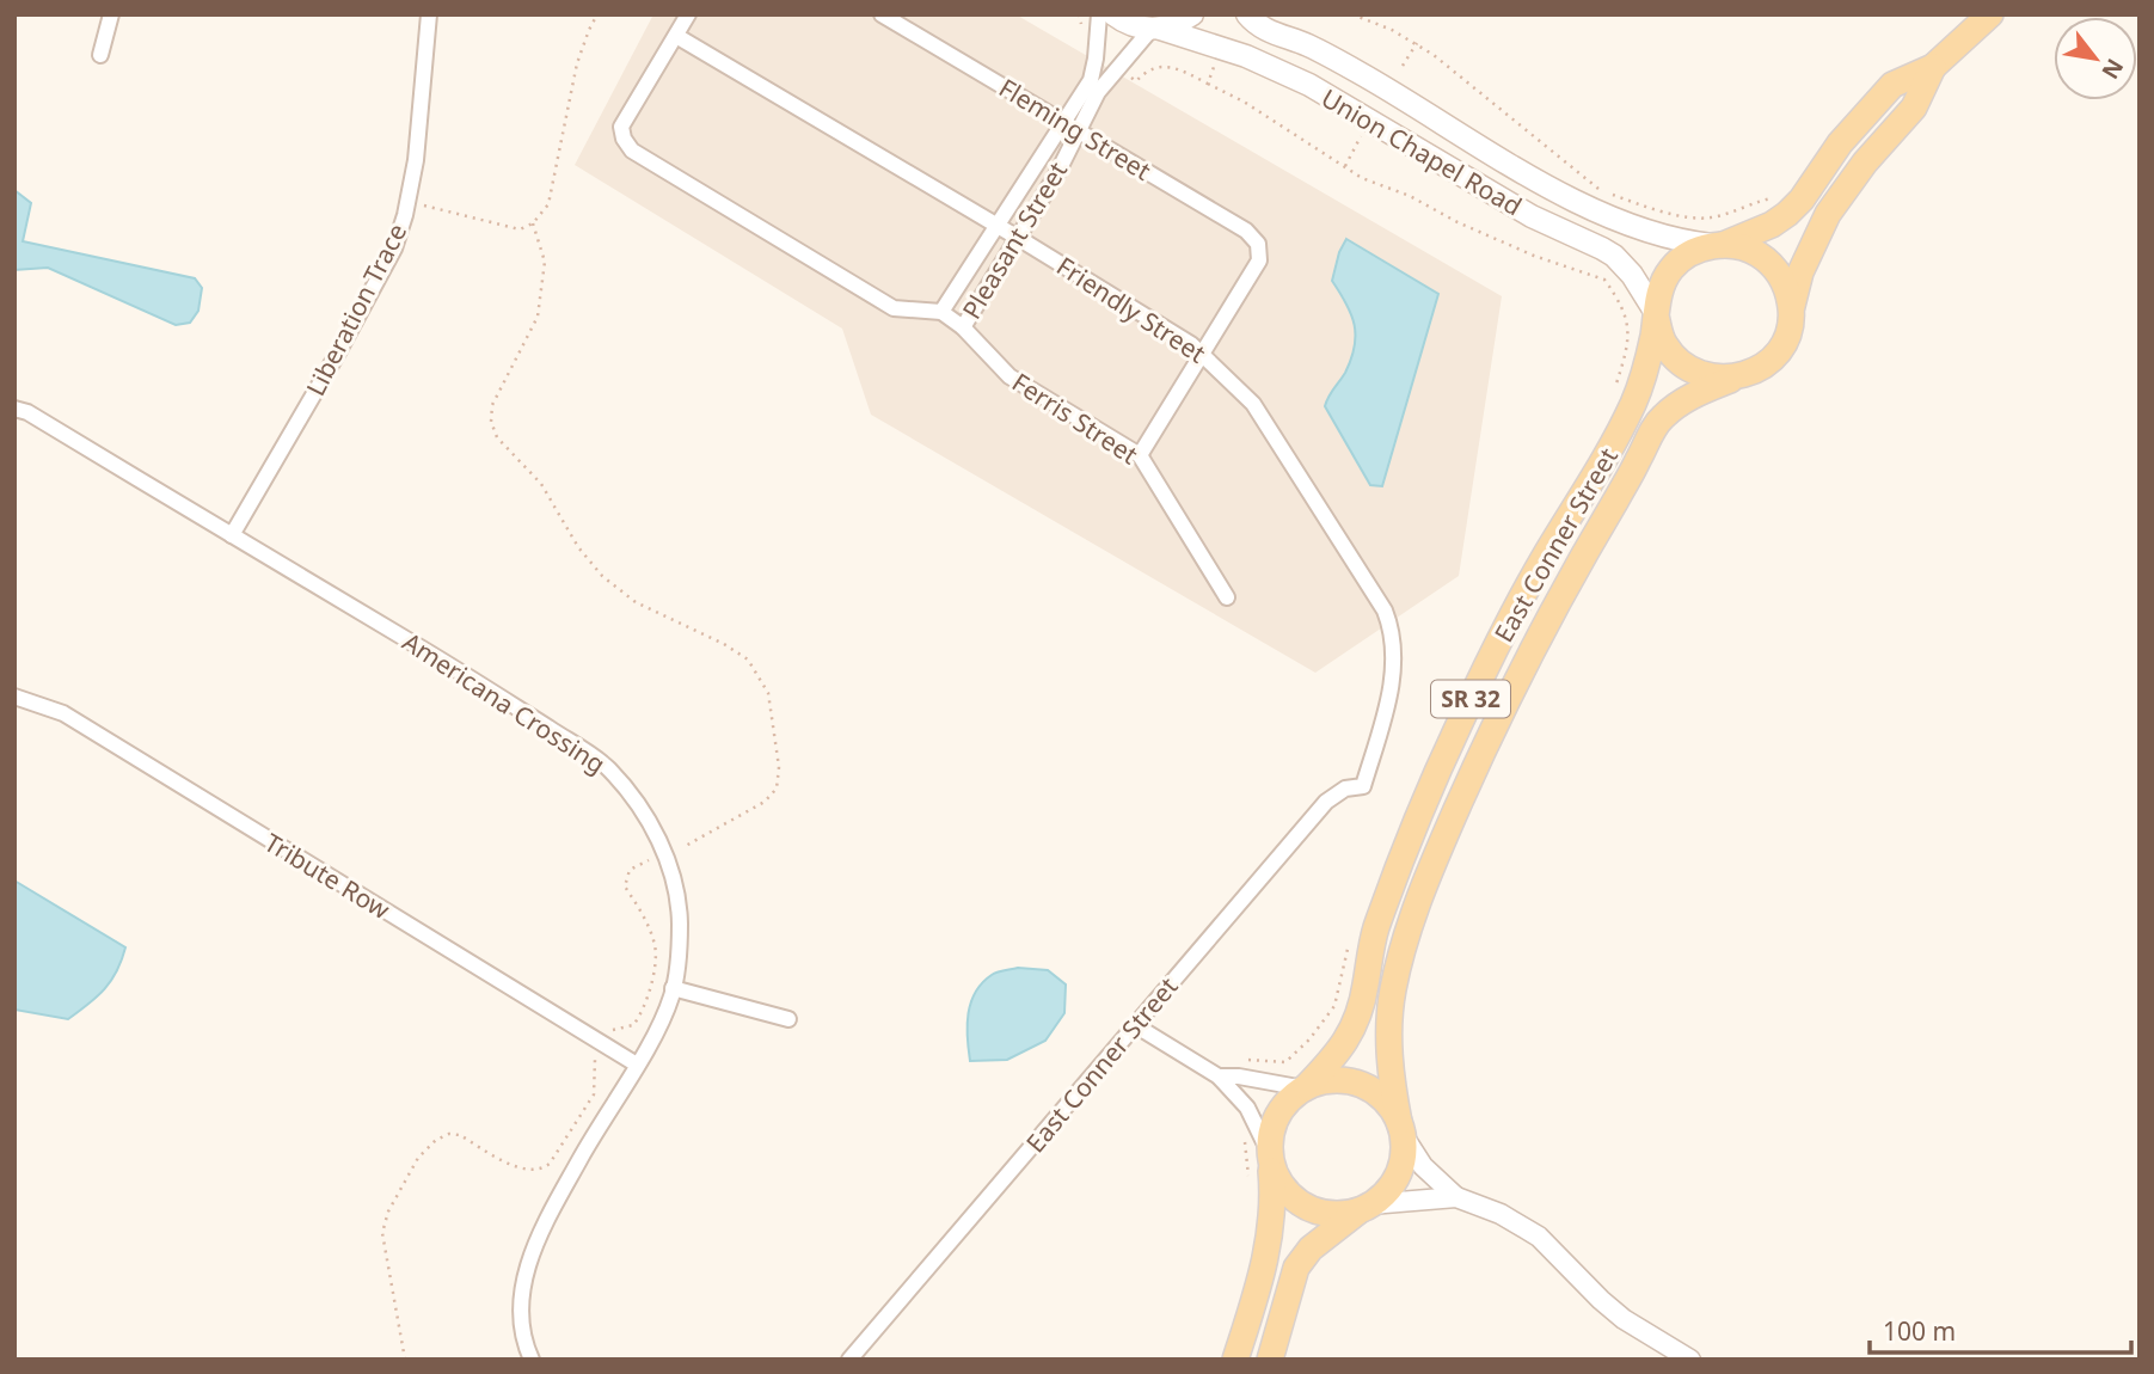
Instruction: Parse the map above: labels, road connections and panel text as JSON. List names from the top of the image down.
{
  "streets": {
    "main road": ["Union Chapel Road", "East Conner Street", "SR 32"],
    "street": [
      "Fleming Street",
      "Pleasant Street",
      "Liberation Trace",
      "Friendly Street",
      "Ferris Street",
      "Americana Crossing",
      "Tribute Row"
    ]
  },
  "crossings": [
    ["Fleming Street", "Pleasant Street"],
    ["Fleming Street", "Friendly Street"],
    ["Union Chapel Road", "Pleasant Street"],
    ["Union Chapel Road", "East Conner Street"],
    ["Union Chapel Road", "SR 32"],
    ["Pleasant Street", "Friendly Street"],
    ["Pleasant Street", "Ferris Street"],
    ["Liberation Trace", "Americana Crossing"],
    ["Friendly Street", "East Conner Street"],
    ["East Conner Street", "SR 32"],
    ["Americana Crossing", "Tribute Row"]
  ],
  "scale_bar": "100 m",
  "north": "bottom right"
}
